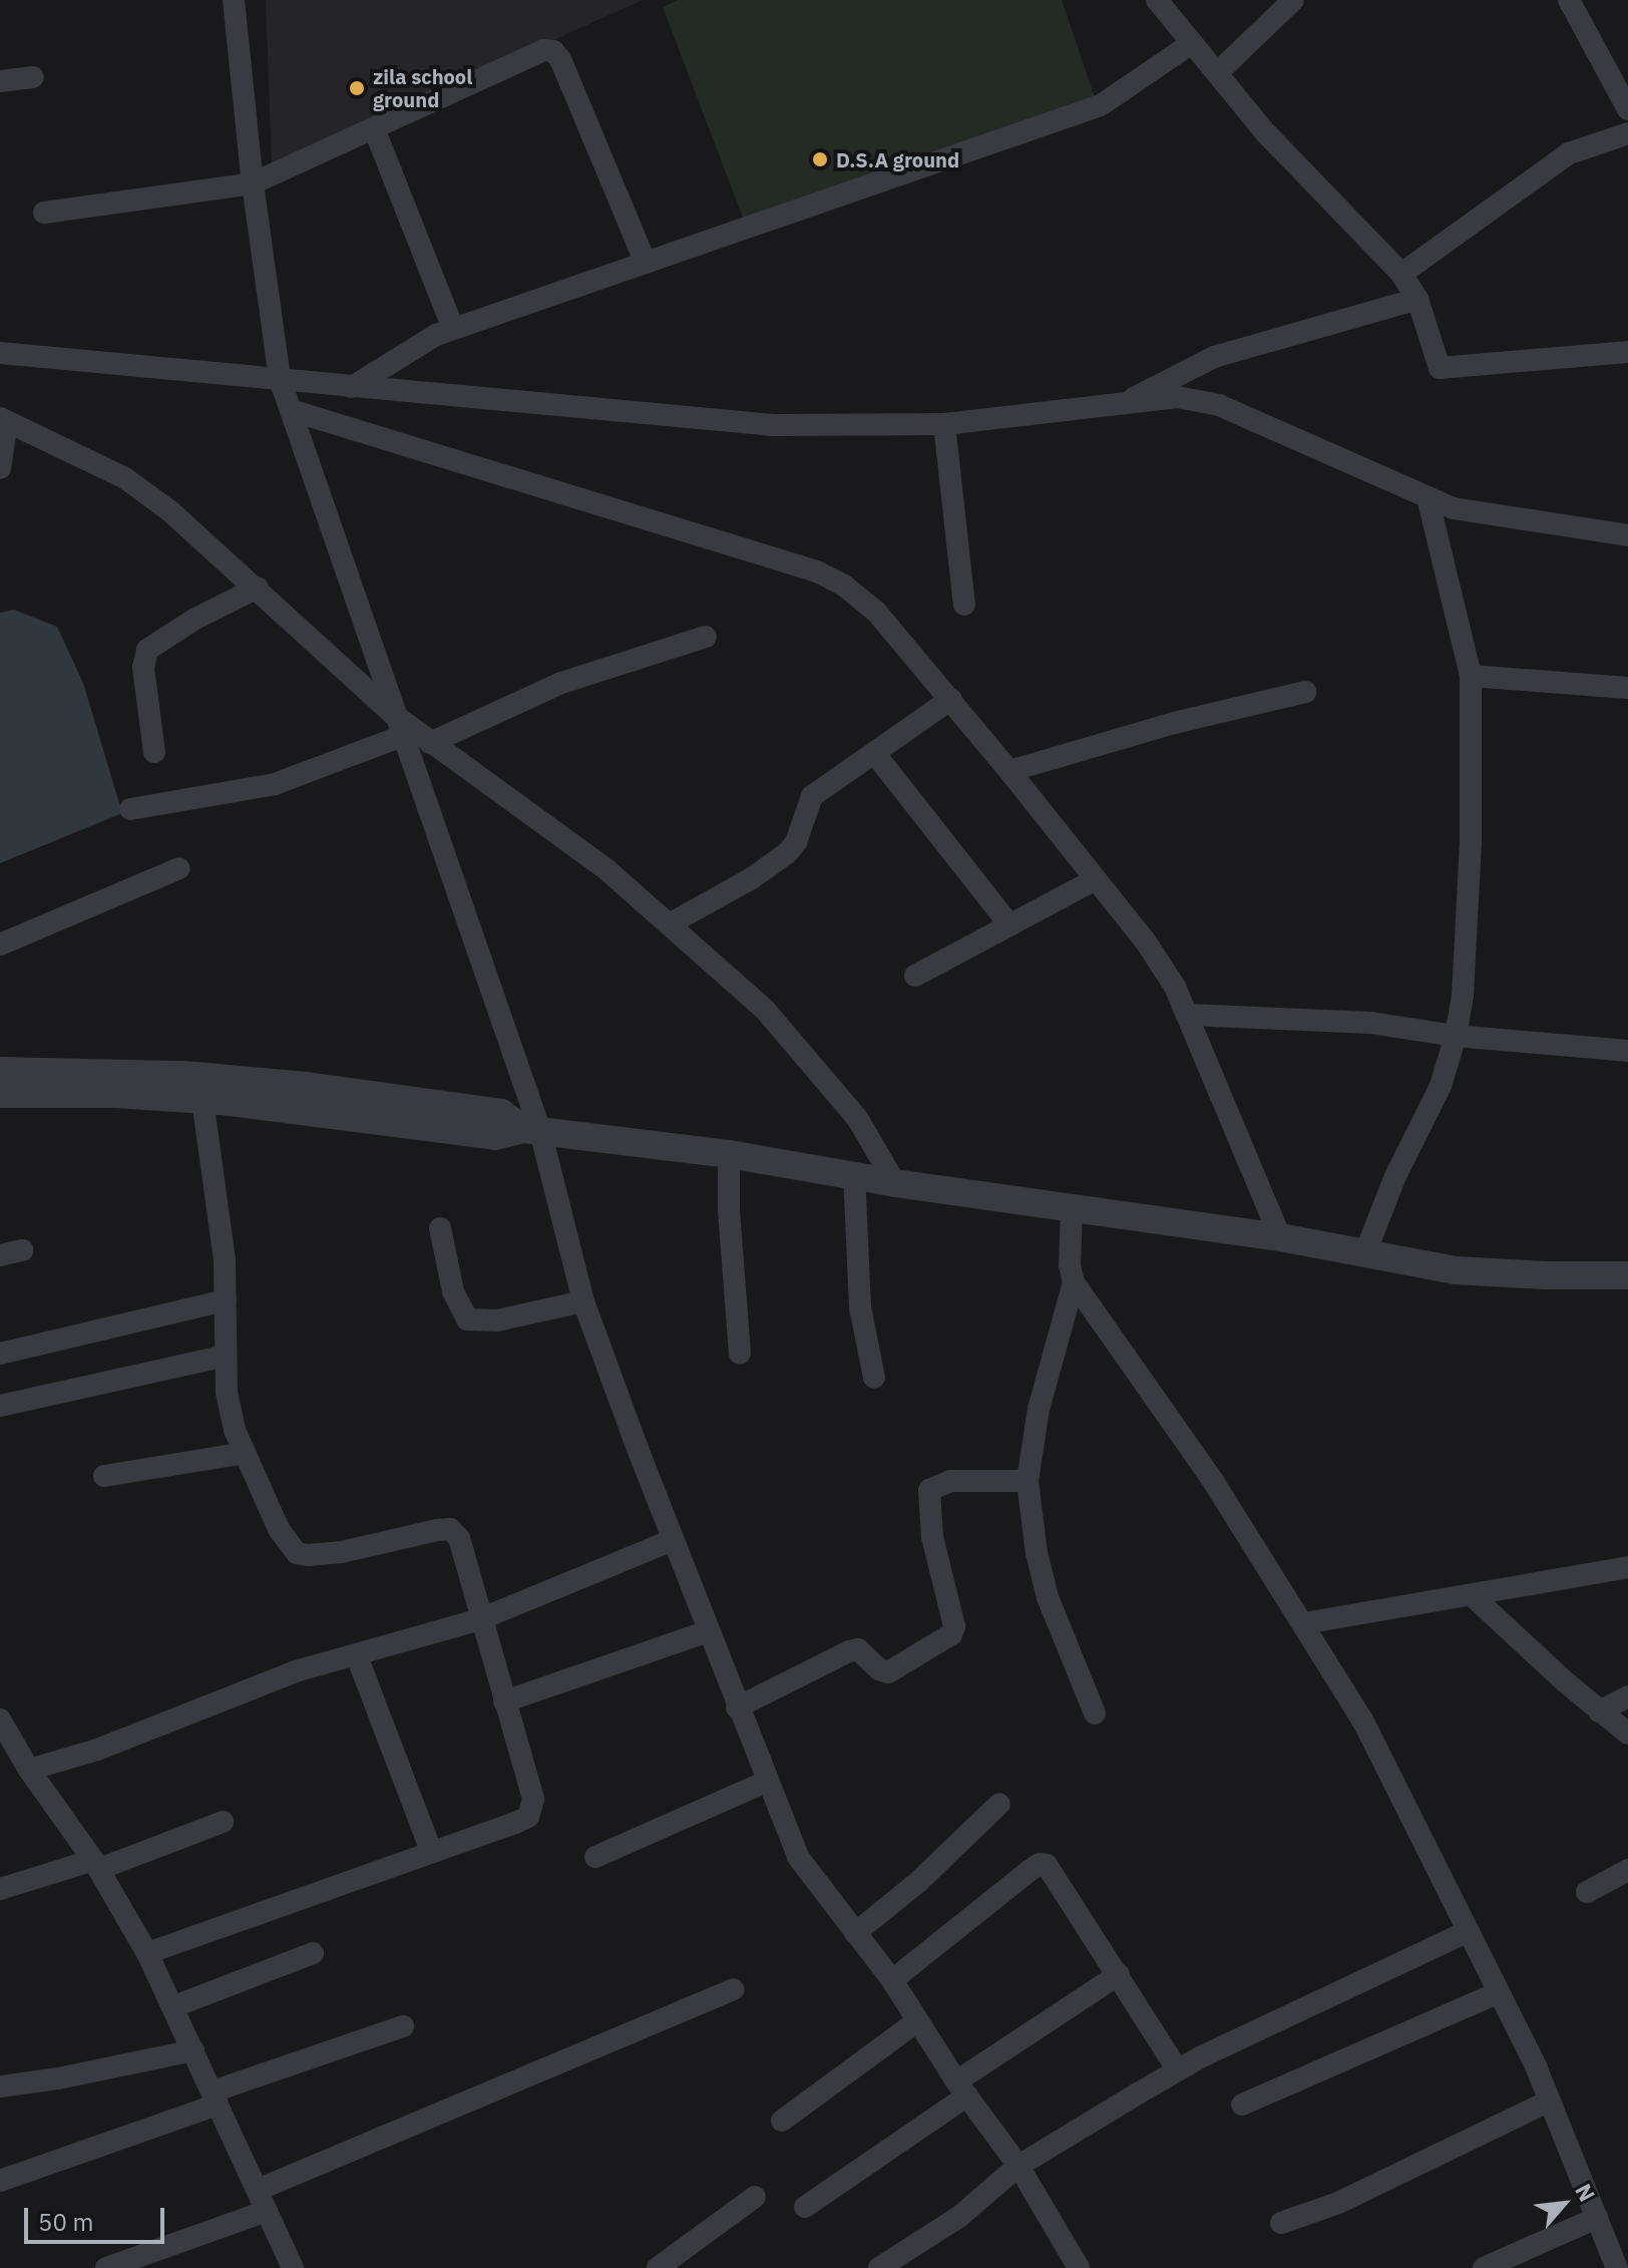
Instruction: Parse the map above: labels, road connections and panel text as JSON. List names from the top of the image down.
{
  "places": ["zila school ground", "D.S.A ground"],
  "scale_bar": "50 m",
  "north": "top right"
}
